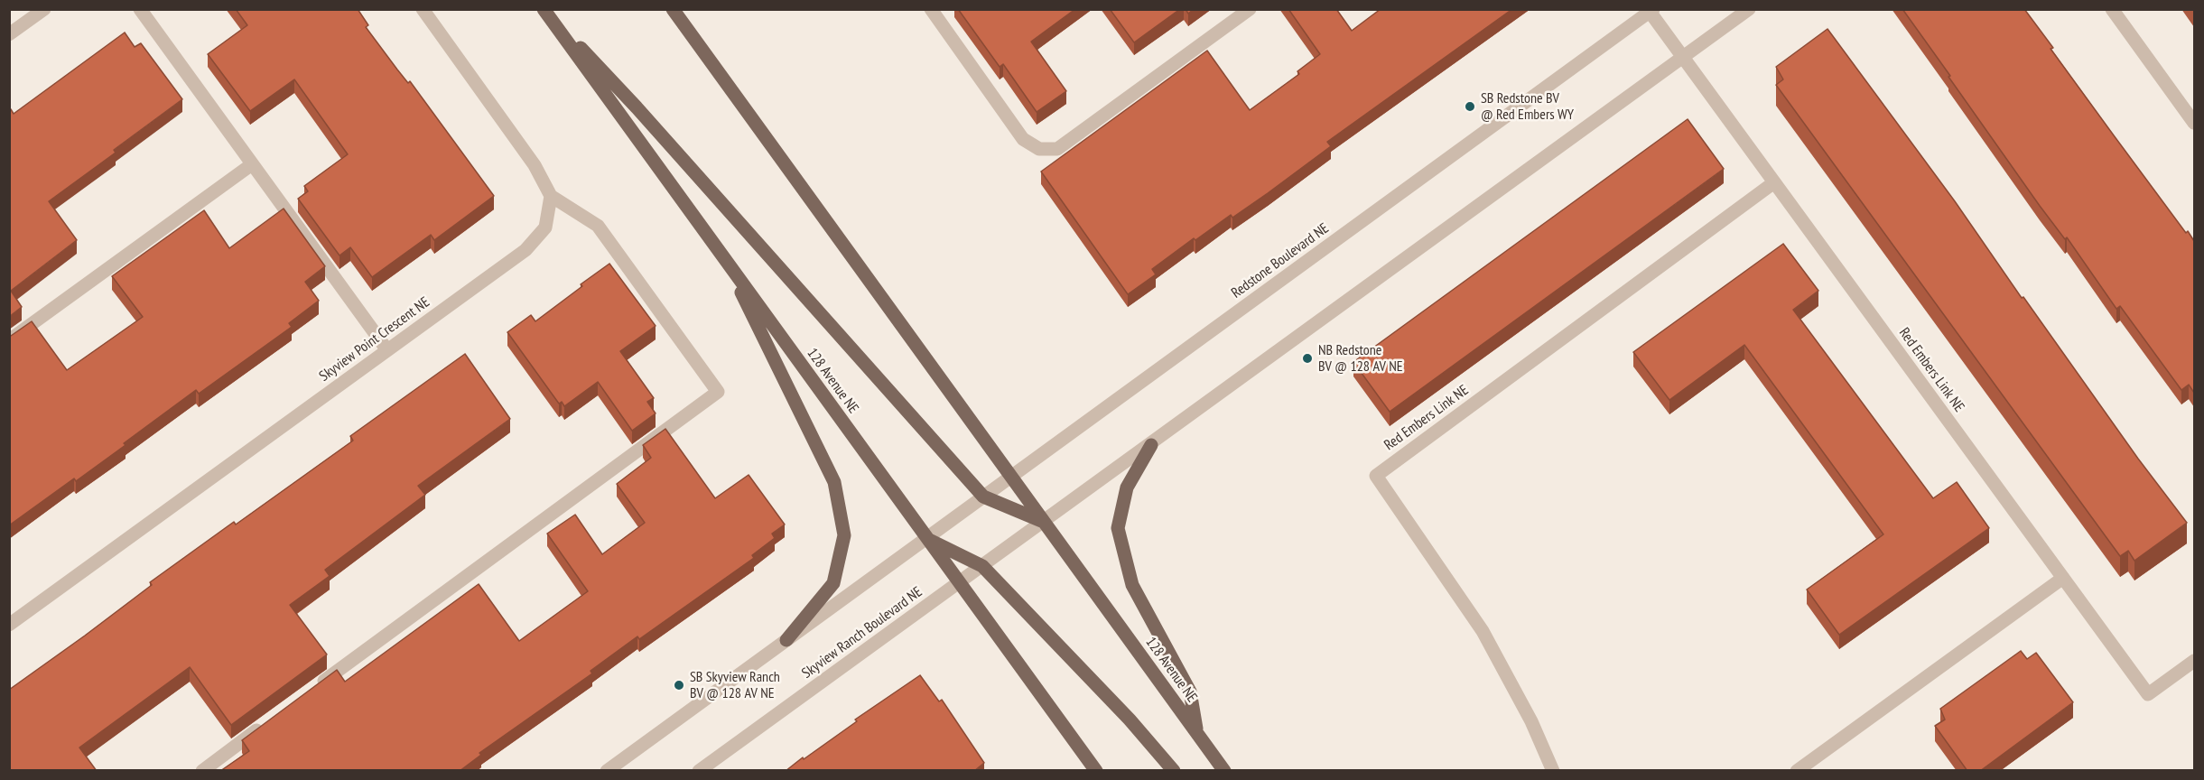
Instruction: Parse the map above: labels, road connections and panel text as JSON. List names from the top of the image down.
{
  "streets": {
    "main road": ["128 Avenue NE"],
    "street": [
      "Redstone Boulevard NE",
      "Skyview Point Crescent NE",
      "Red Embers Link NE",
      "Skyview Ranch Boulevard NE"
    ]
  },
  "crossings": [
    ["Redstone Boulevard NE", "Red Embers Link NE"],
    ["Redstone Boulevard NE", "128 Avenue NE"],
    ["128 Avenue NE", "Skyview Ranch Boulevard NE"]
  ],
  "places": ["SB Redstone BV @ Red Embers WY", "NB Redstone BV @ 128 AV NE", "SB Skyview Ranch BV @ 128 AV NE"]
}
